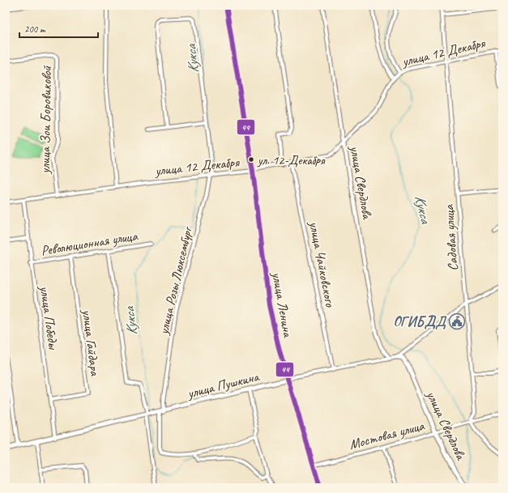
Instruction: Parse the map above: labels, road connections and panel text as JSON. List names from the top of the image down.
{
  "streets": {
    "street": [
      "улица 12 Декабря",
      "улица Зои Боровиковой",
      "улица Свердлова",
      "Садовая улица",
      "Революционная улица",
      "улица Чайковского",
      "улица Розы Люксембург",
      "улица Ленина",
      "улица Победы",
      "улица Гайдара",
      "улица Пушкина",
      "Мостовая улица"
    ]
  },
  "crossings": [
    ["улица 12 Декабря", "улица Зои Боровиковой"],
    ["улица 12 Декабря", "улица Свердлова"],
    ["улица 12 Декабря", "Садовая улица"],
    ["улица 12 Декабря", "улица Чайковского"],
    ["улица 12 Декабря", "улица Розы Люксембург"],
    ["улица 12 Декабря", "улица Ленина"],
    ["улица 12 Декабря", "улица Победы"],
    ["улица Свердлова", "улица Пушкина"],
    ["улица Свердлова", "Мостовая улица"],
    ["Садовая улица", "улица Пушкина"],
    ["Садовая улица", "Мостовая улица"],
    ["Революционная улица", "улица Победы"],
    ["Революционная улица", "улица Гайдара"],
    ["улица Чайковского", "улица Пушкина"],
    ["улица Розы Люксембург", "улица Пушкина"],
    ["улица Ленина", "улица Пушкина"],
    ["улица Ленина", "Мостовая улица"],
    ["улица Победы", "улица Гайдара"],
    ["улица Победы", "улица Пушкина"]
  ],
  "water": ["Кукса"],
  "places": {
    "other": ["ул. 12-Декабря"],
    "public building": ["ОГИБДД"]
  },
  "lines": ["transit line 44"],
  "scale_bar": "200 m"
}
